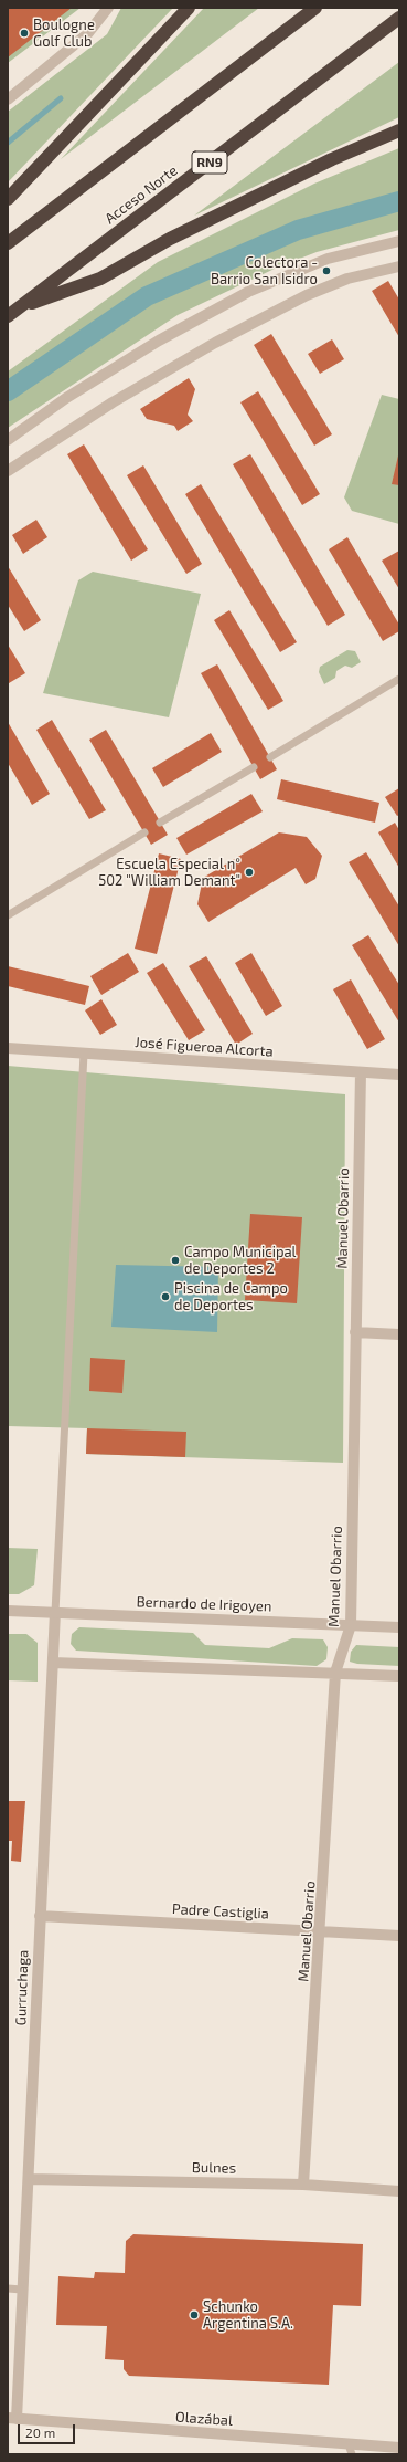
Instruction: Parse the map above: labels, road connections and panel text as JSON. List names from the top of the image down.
{
  "streets": {
    "highway": ["RN9", "Acceso Norte"],
    "street": [
      "José Figueroa Alcorta",
      "Manuel Obarrio",
      "Bernardo de Irigoyen",
      "Padre Castiglia",
      "Gurruchaga",
      "Bulnes",
      "Olazábal"
    ]
  },
  "crossings": [
    ["José Figueroa Alcorta", "Manuel Obarrio"],
    ["Manuel Obarrio", "Bernardo de Irigoyen"],
    ["Manuel Obarrio", "Padre Castiglia"],
    ["Manuel Obarrio", "Bulnes"],
    ["Bernardo de Irigoyen", "Gurruchaga"],
    ["Padre Castiglia", "Gurruchaga"],
    ["Gurruchaga", "Bulnes"],
    ["Gurruchaga", "Olazábal"]
  ],
  "places": [
    "Boulogne Golf Club",
    "Colectora - Barrio San Isidro",
    "Escuela Especial n° 502 \"William Demant\"",
    "Campo Municipal de Deportes 2",
    "Piscina de Campo de Deportes",
    "Schunko Argentina S.A."
  ],
  "scale_bar": "20 m"
}
